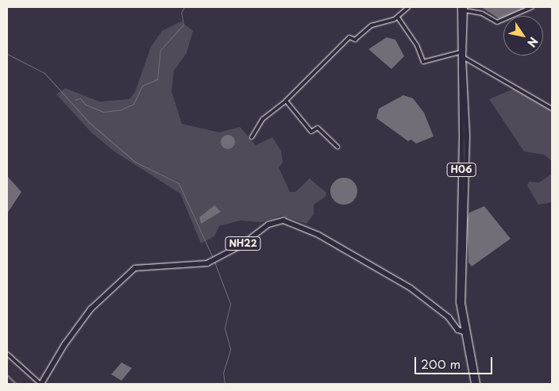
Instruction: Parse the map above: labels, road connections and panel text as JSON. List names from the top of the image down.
{
  "streets": {
    "highway": ["H06", "NH22"]
  },
  "crossings": [
    ["H06", "NH22"]
  ],
  "scale_bar": "200 m",
  "north": "bottom right"
}
